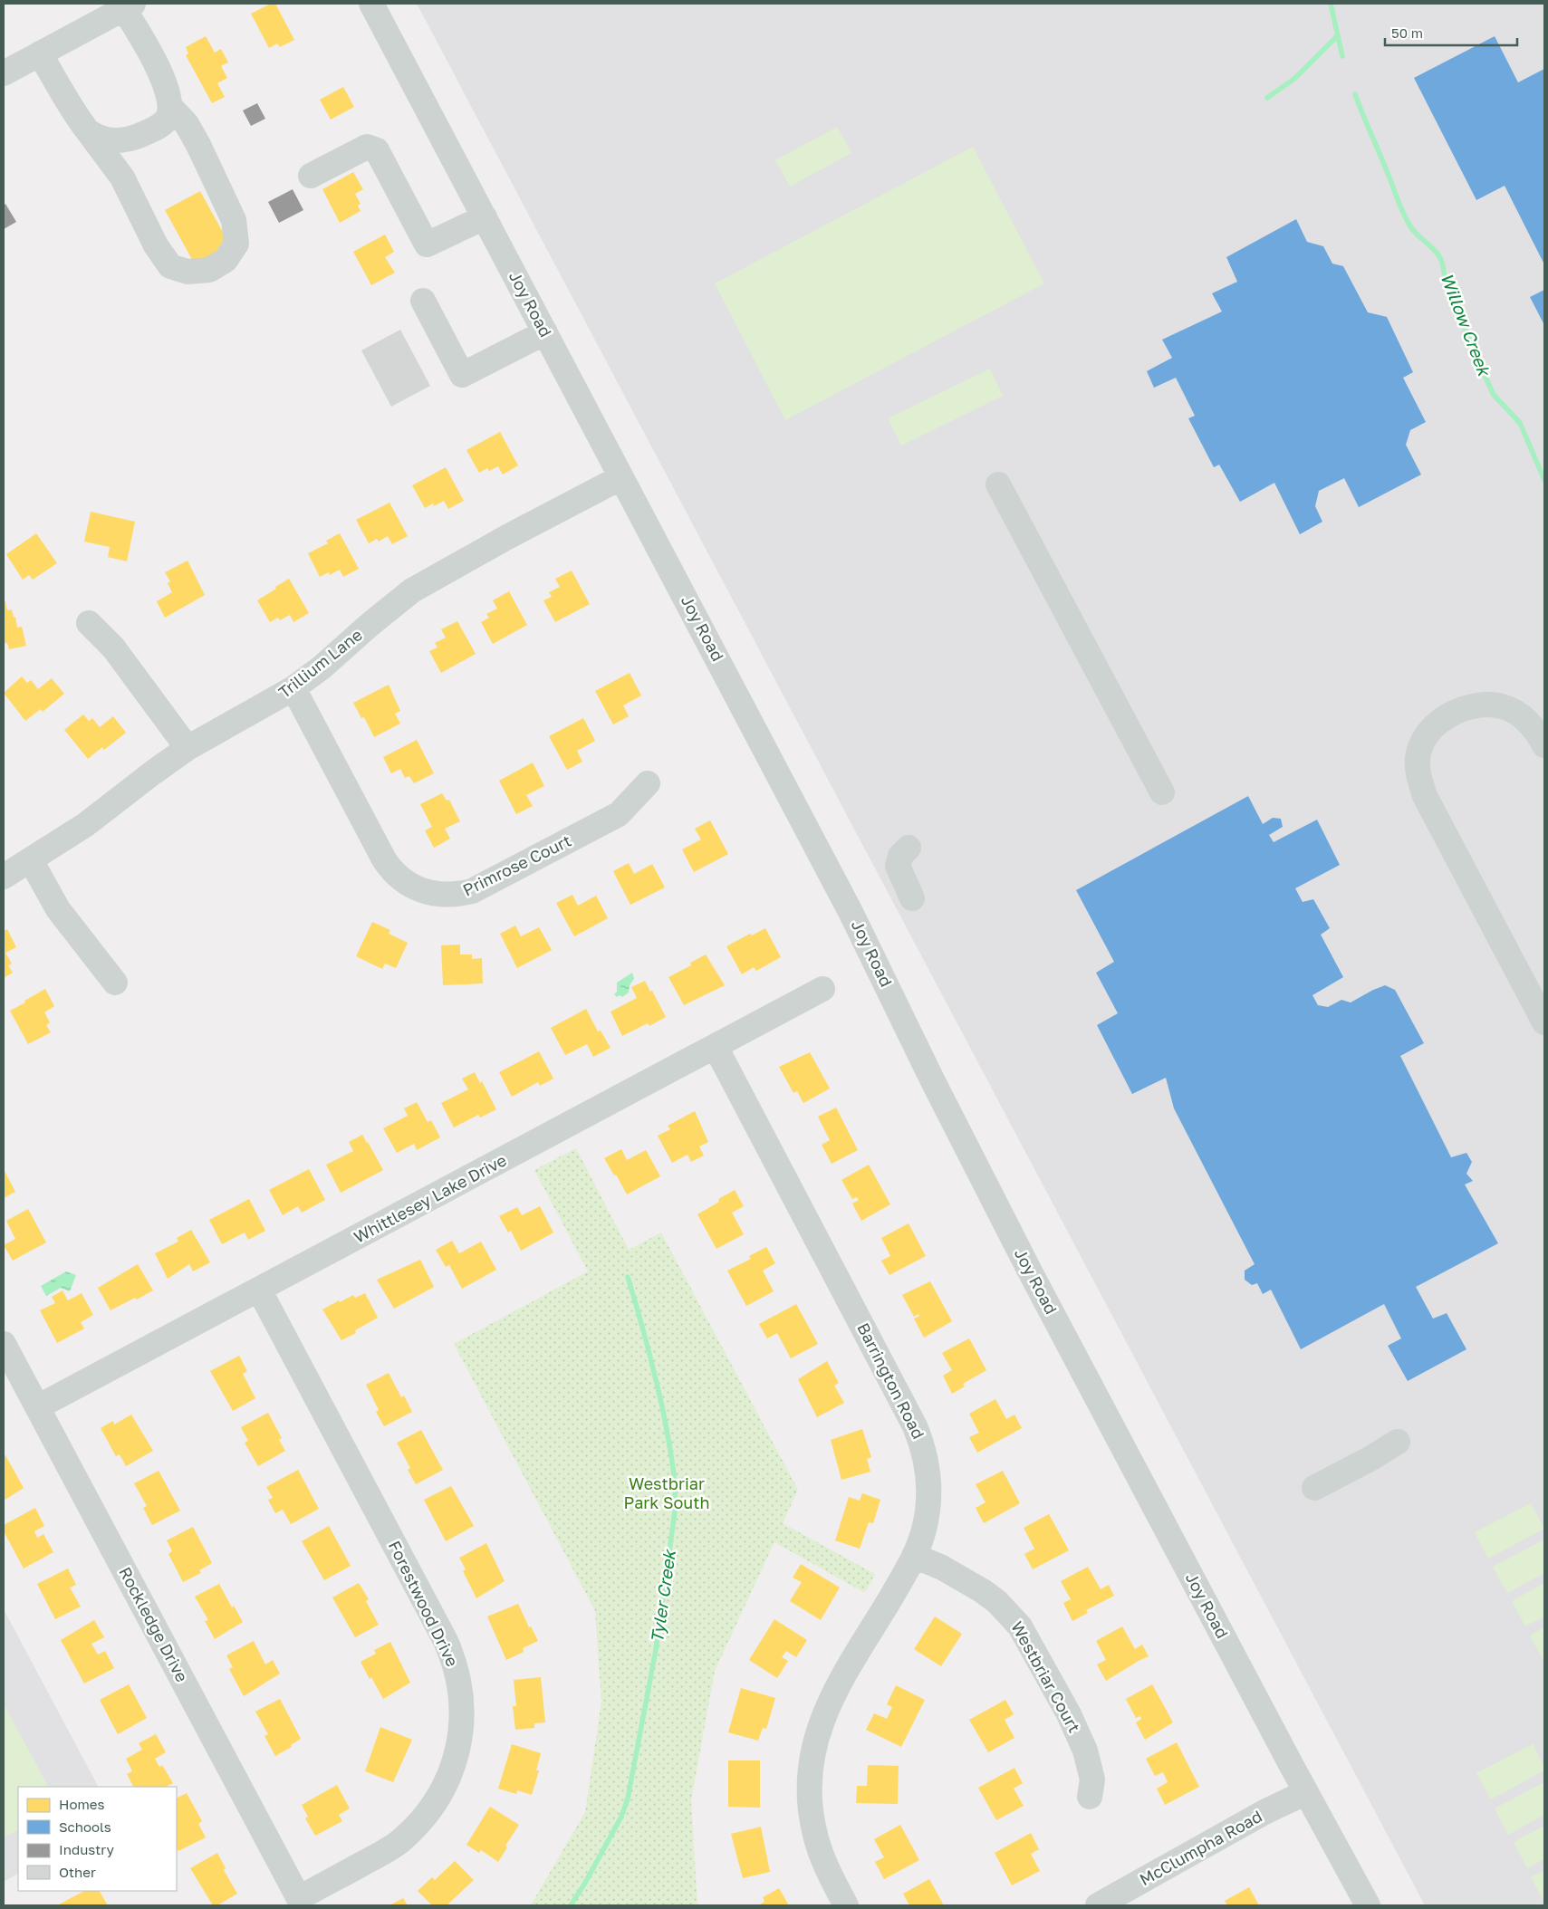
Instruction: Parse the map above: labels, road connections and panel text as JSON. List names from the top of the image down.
{
  "streets": {
    "street": [
      "Joy Road",
      "Trillium Lane",
      "Primrose Court",
      "Whittlesey Lake Drive",
      "Barrington Road",
      "Forestwood Drive",
      "Rockledge Drive",
      "Westbriar Court",
      "McClumpha Road"
    ]
  },
  "crossings": [
    ["Joy Road", "Trillium Lane"],
    ["Joy Road", "McClumpha Road"],
    ["Trillium Lane", "Primrose Court"],
    ["Whittlesey Lake Drive", "Barrington Road"],
    ["Whittlesey Lake Drive", "Forestwood Drive"],
    ["Whittlesey Lake Drive", "Rockledge Drive"],
    ["Barrington Road", "Westbriar Court"],
    ["Forestwood Drive", "Rockledge Drive"]
  ],
  "water": ["Willow Creek", "Tyler Creek"],
  "parks": ["Westbriar Park South"],
  "legend": [
    "Homes",
    "Schools",
    "Industry",
    "Other"
  ],
  "scale_bar": "50 m"
}
